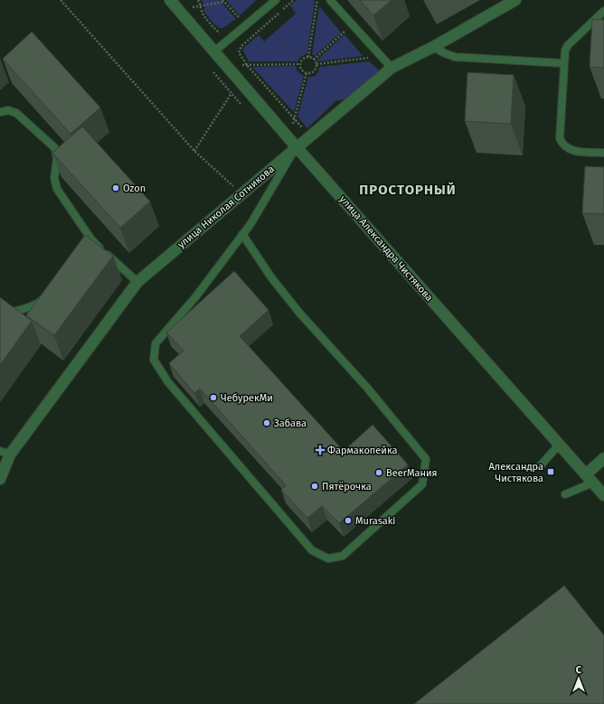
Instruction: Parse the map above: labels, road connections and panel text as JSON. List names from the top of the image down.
{
  "streets": {
    "street": ["улица Николая Сотникова", "улица Александра Чистякова"]
  },
  "crossings": [
    ["улица Николая Сотникова", "улица Александра Чистякова"]
  ],
  "districts": ["ПРОСТОРНЫЙ"],
  "places": {
    "other": [
      "Ozon",
      "ЧебурекМи",
      "Забава",
      "BeerМания",
      "Пятёрочка",
      "Murasaki"
    ],
    "health": ["Фармакопейка"],
    "transit": ["Александра Чистякова"]
  },
  "north": "top"
}
